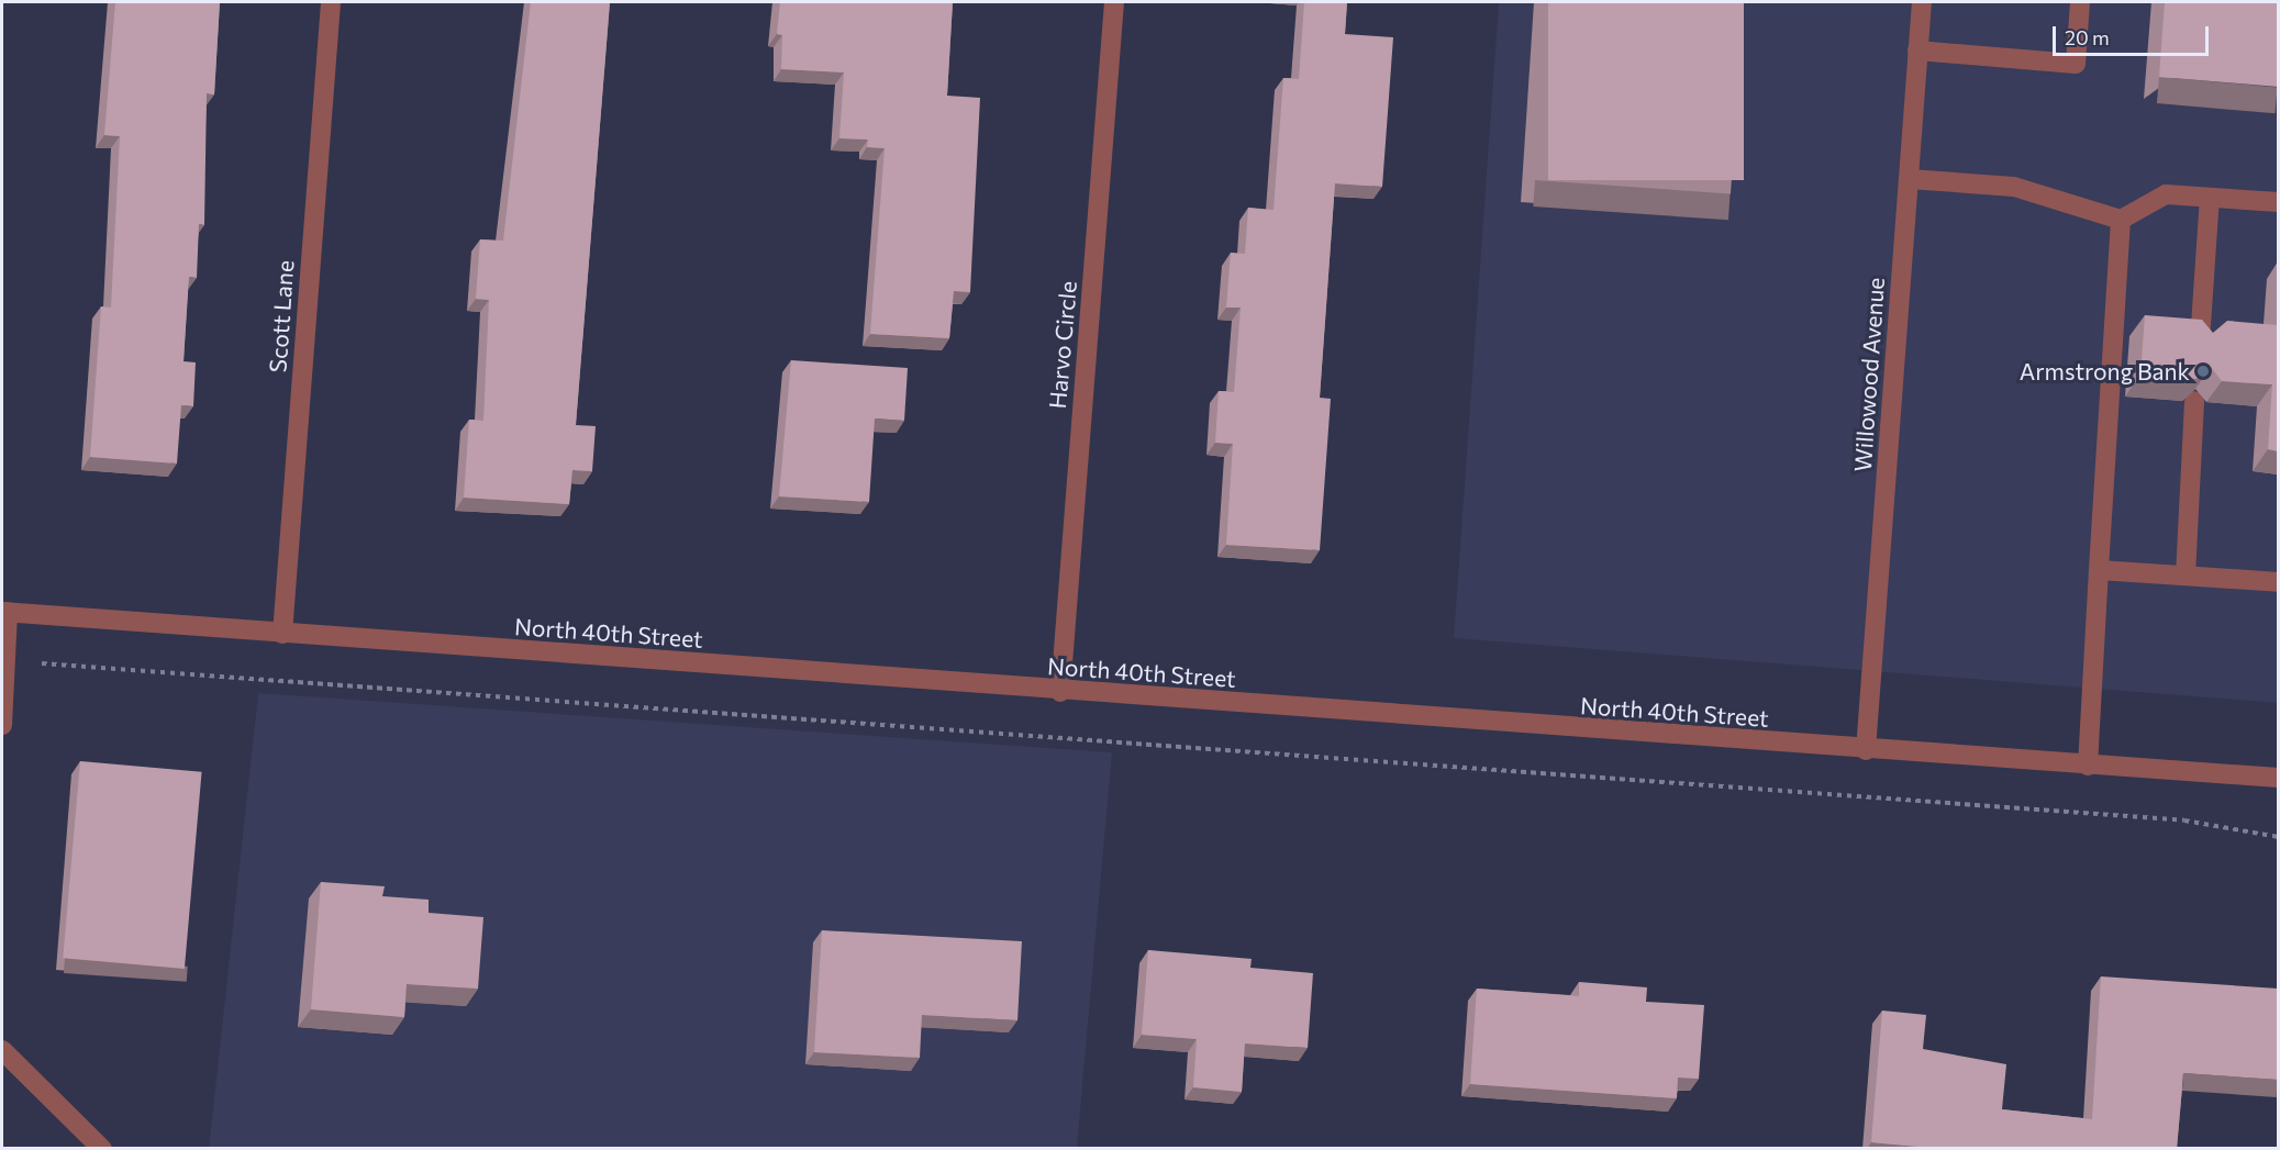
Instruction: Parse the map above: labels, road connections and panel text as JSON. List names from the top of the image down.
{
  "streets": {
    "street": [
      "Scott Lane",
      "Harvo Circle",
      "Willowood Avenue",
      "North 40th Street"
    ]
  },
  "crossings": [
    ["Scott Lane", "North 40th Street"],
    ["Harvo Circle", "North 40th Street"],
    ["Willowood Avenue", "North 40th Street"]
  ],
  "places": ["Armstrong Bank"],
  "scale_bar": "20 m"
}
